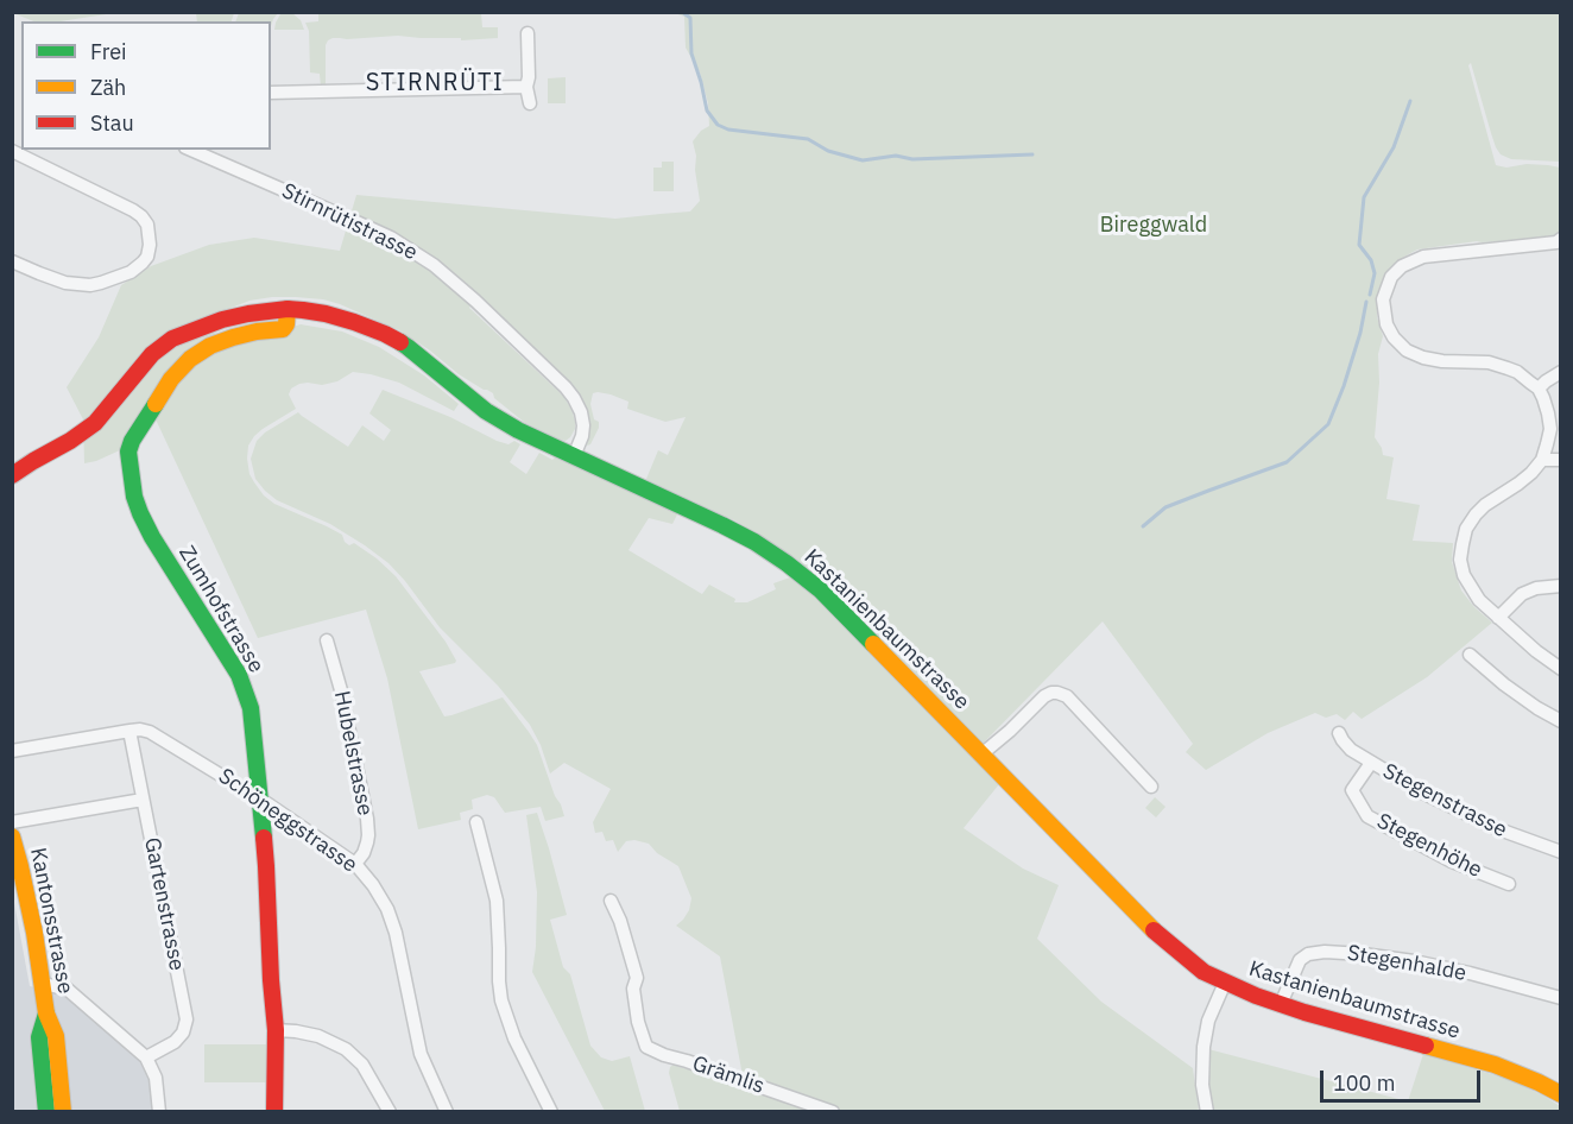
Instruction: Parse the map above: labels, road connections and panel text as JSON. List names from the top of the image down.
{
  "streets": {
    "street": [
      "Stirnrütistrasse",
      "Zumhofstrasse",
      "Kastanienbaumstrasse",
      "Hubelstrasse",
      "Stegenstrasse",
      "Schöneggstrasse",
      "Stegenhöhe",
      "Gartenstrasse",
      "Kantonsstrasse",
      "Stegenhalde",
      "Grämlis"
    ]
  },
  "crossings": [
    ["Stirnrütistrasse", "Kastanienbaumstrasse"],
    ["Zumhofstrasse", "Kastanienbaumstrasse"],
    ["Zumhofstrasse", "Schöneggstrasse"],
    ["Kastanienbaumstrasse", "Stegenhalde"],
    ["Hubelstrasse", "Schöneggstrasse"],
    ["Stegenstrasse", "Stegenhöhe"],
    ["Schöneggstrasse", "Gartenstrasse"]
  ],
  "districts": ["STIRNRÜTI"],
  "parks": ["Bireggwald"],
  "legend": ["Frei", "Zäh", "Stau"],
  "scale_bar": "100 m"
}
